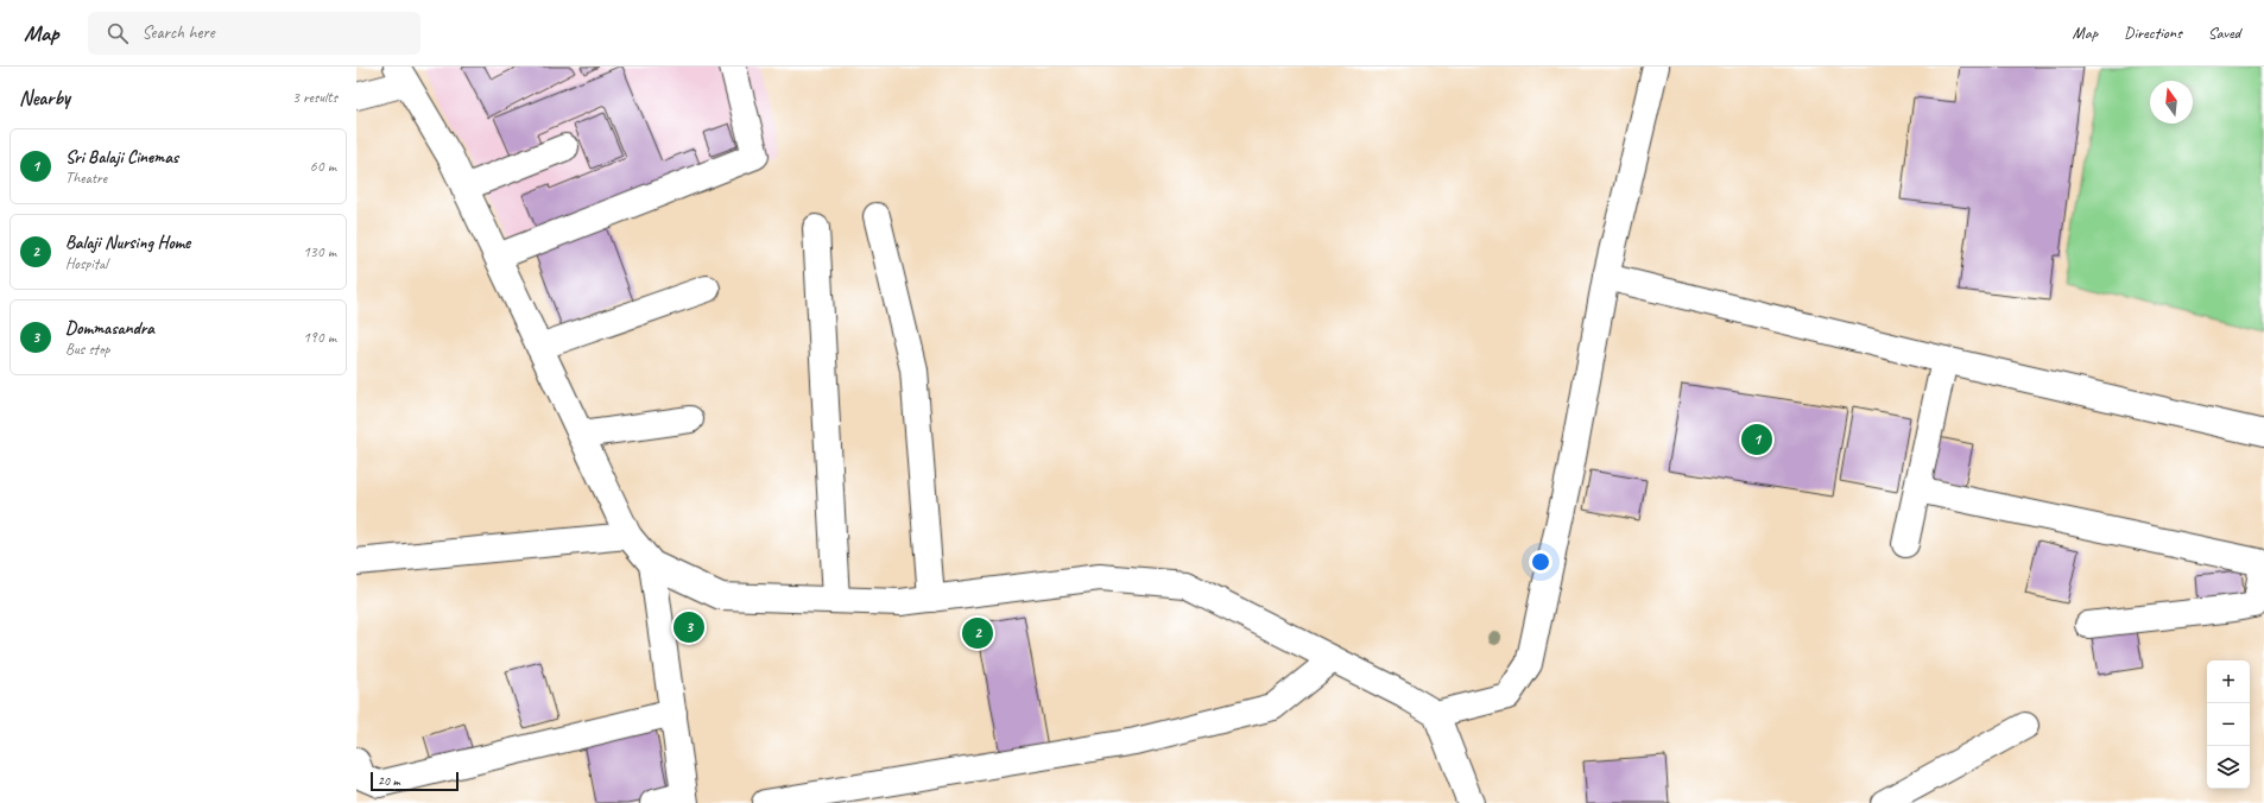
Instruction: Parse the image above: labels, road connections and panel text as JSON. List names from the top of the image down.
{
  "scale_bar": "20 m",
  "north": "top",
  "page": {
    "header": "Map",
    "search": "Search here",
    "nav": ["Map", "Directions", "Saved"],
    "heading": ["Nearby", "3 results"],
    "list": [
      {
        "mark": "1",
        "name": "Sri Balaji Cinemas",
        "note": "Theatre",
        "value": "60 m"
      },
      {
        "mark": "2",
        "name": "Balaji Nursing Home",
        "note": "Hospital",
        "value": "130 m"
      },
      {
        "mark": "3",
        "name": "Dommasandra",
        "note": "Bus stop",
        "value": "190 m"
      }
    ],
    "pins": ["1", "3", "2"],
    "map_buttons": ["+", "−"],
    "scale": "20 m"
  }
}
